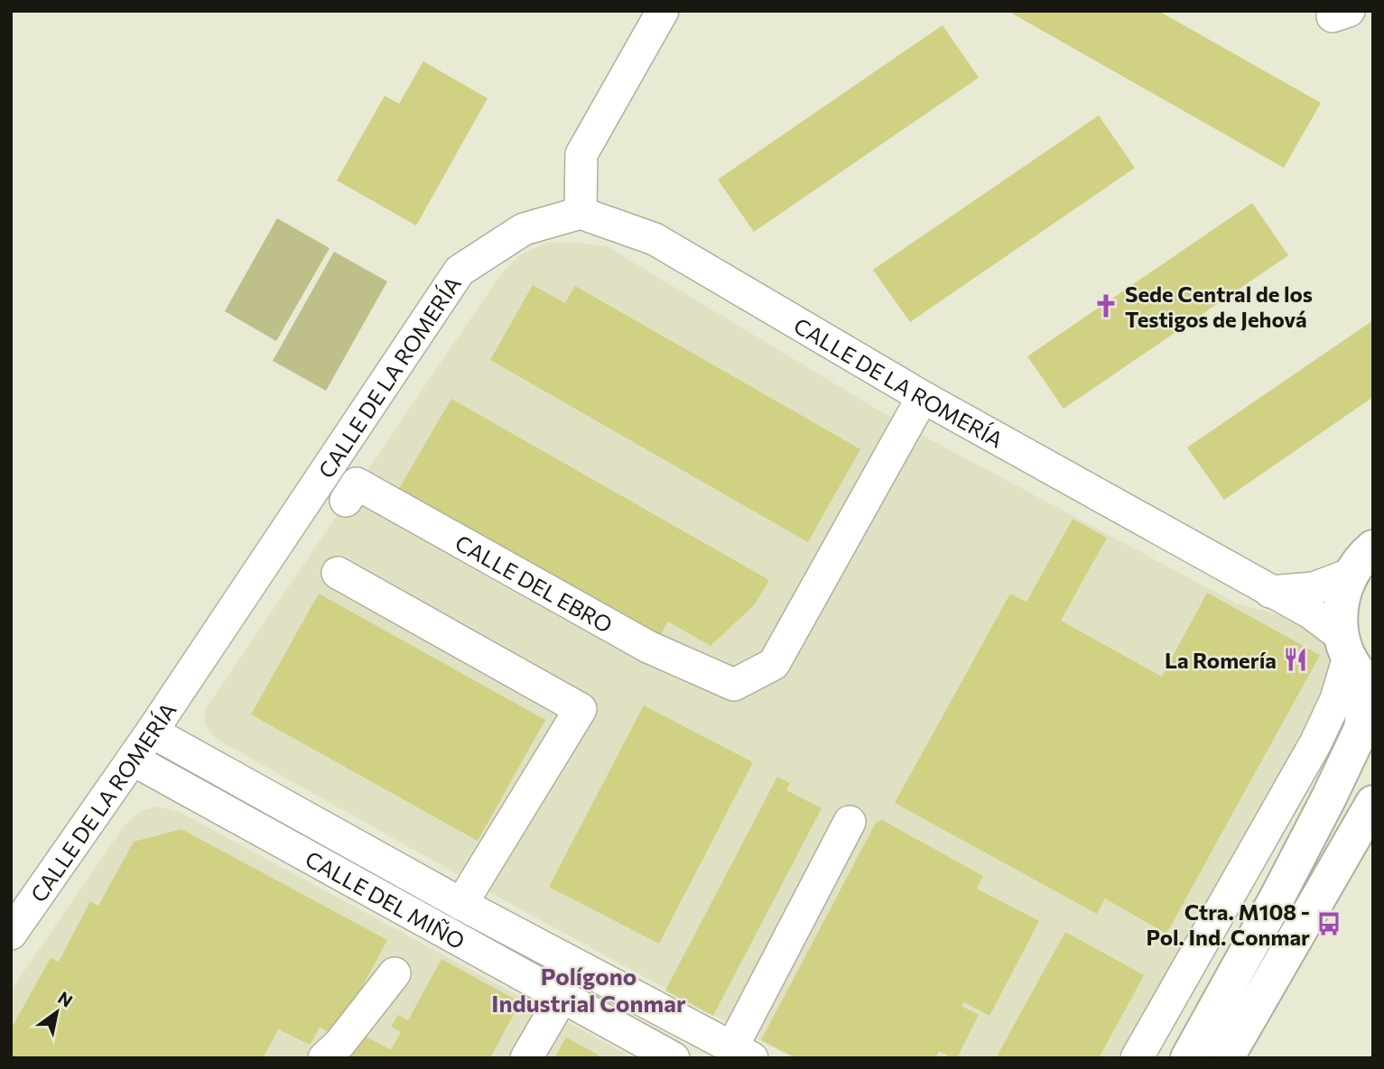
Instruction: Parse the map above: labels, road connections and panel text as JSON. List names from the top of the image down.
{
  "streets": {
    "street": ["CALLE DE LA ROMERÍA", "CALLE DEL EBRO", "CALLE DEL MIÑO"]
  },
  "crossings": [
    ["CALLE DE LA ROMERÍA", "CALLE DEL EBRO"],
    ["CALLE DE LA ROMERÍA", "CALLE DEL MIÑO"]
  ],
  "districts": ["Polígono Industrial Conmar"],
  "places": {
    "church": ["Sede Central de los Testigos de Jehová"],
    "restaurant": ["La Romería"],
    "bus stop": ["Ctra. M108 - Pol. Ind. Conmar"]
  },
  "north": "top right"
}
